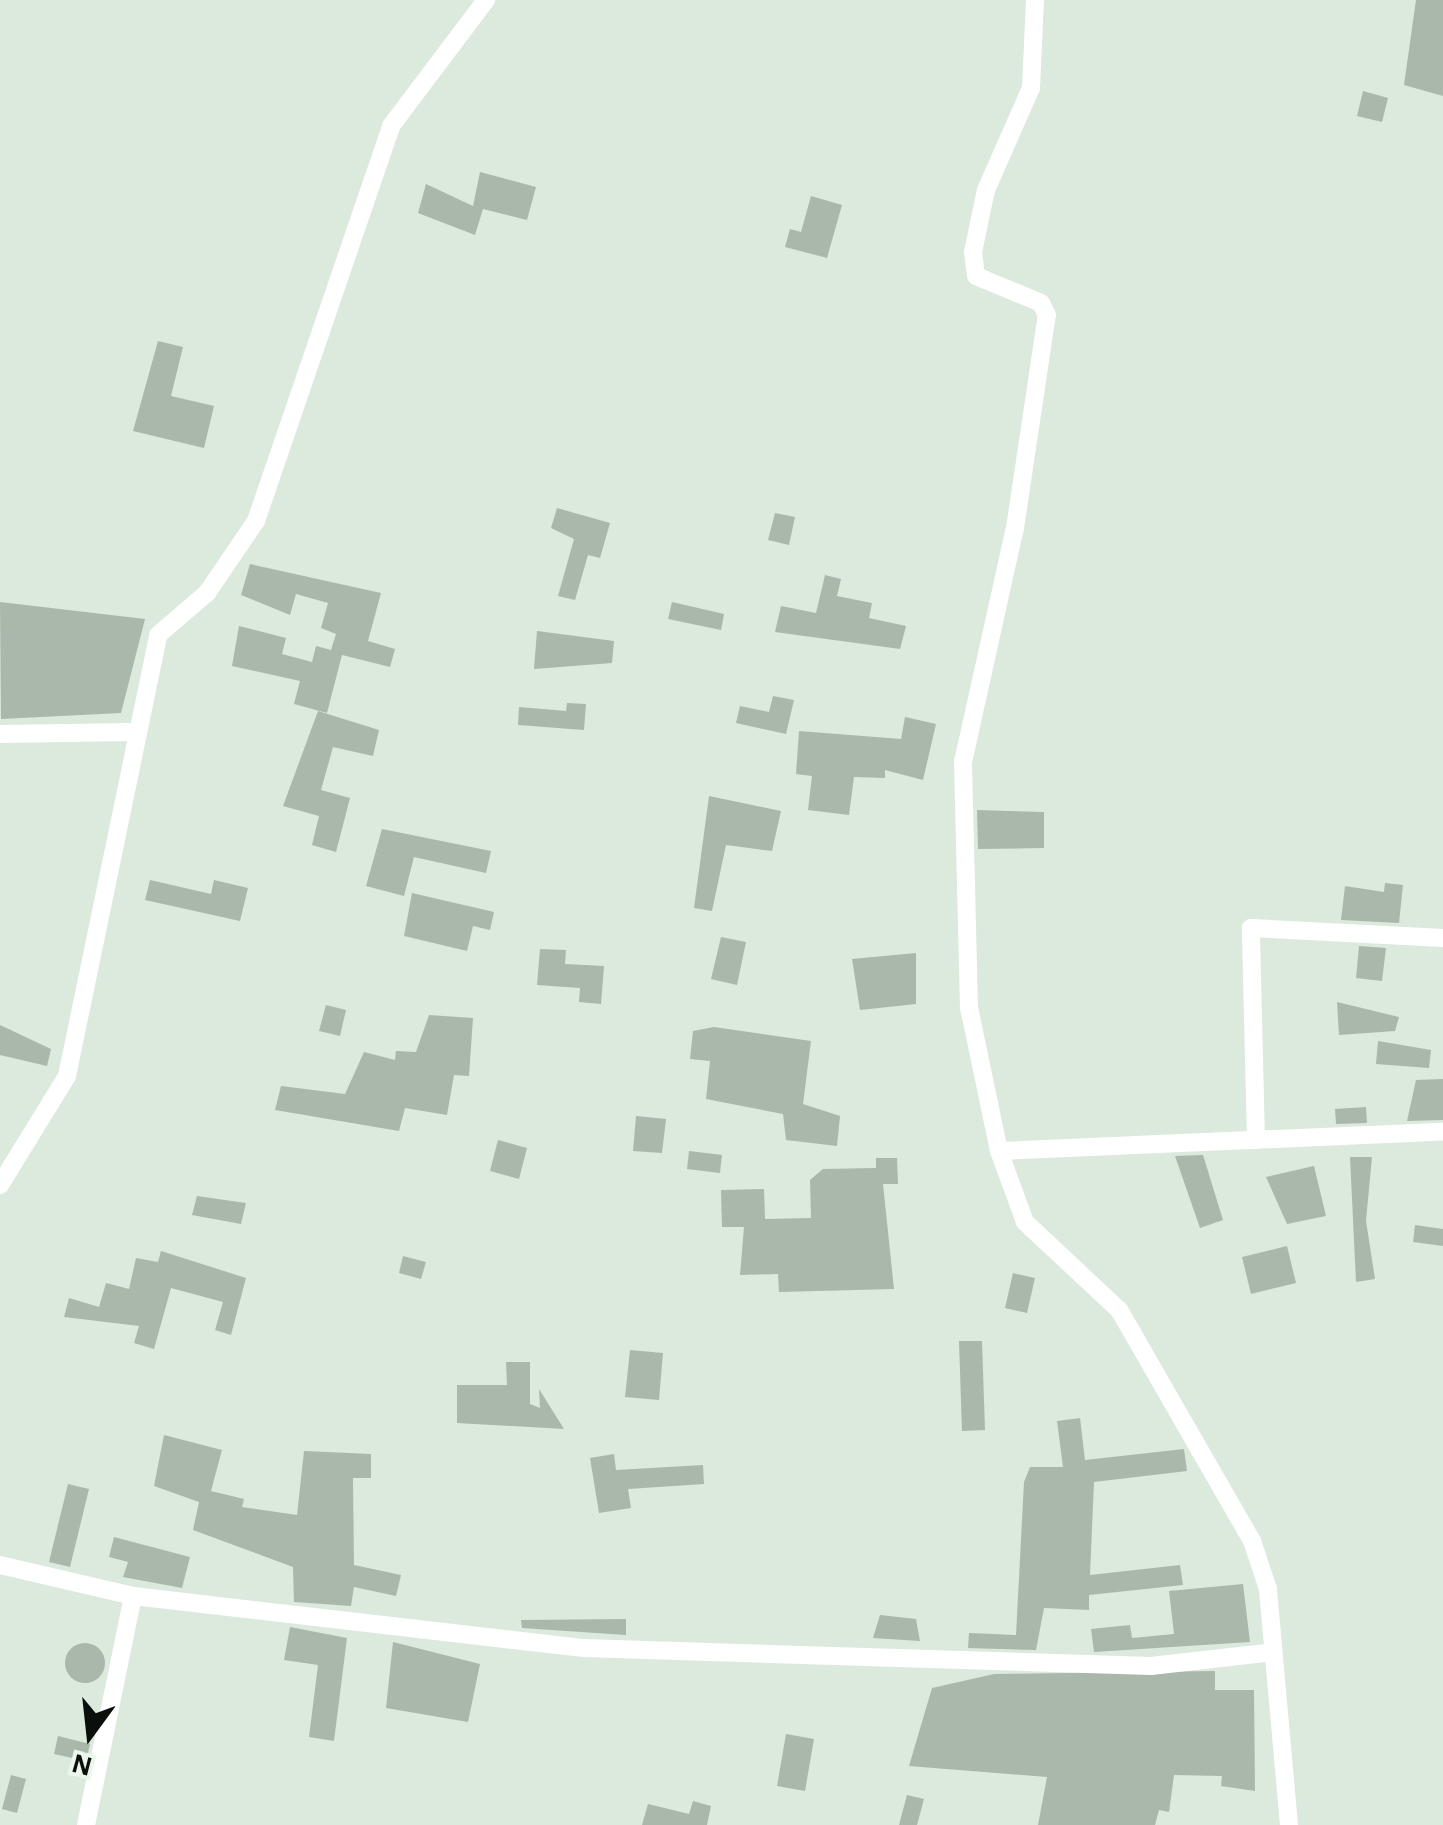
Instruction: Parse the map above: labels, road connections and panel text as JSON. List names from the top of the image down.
{
  "north": "bottom"
}
